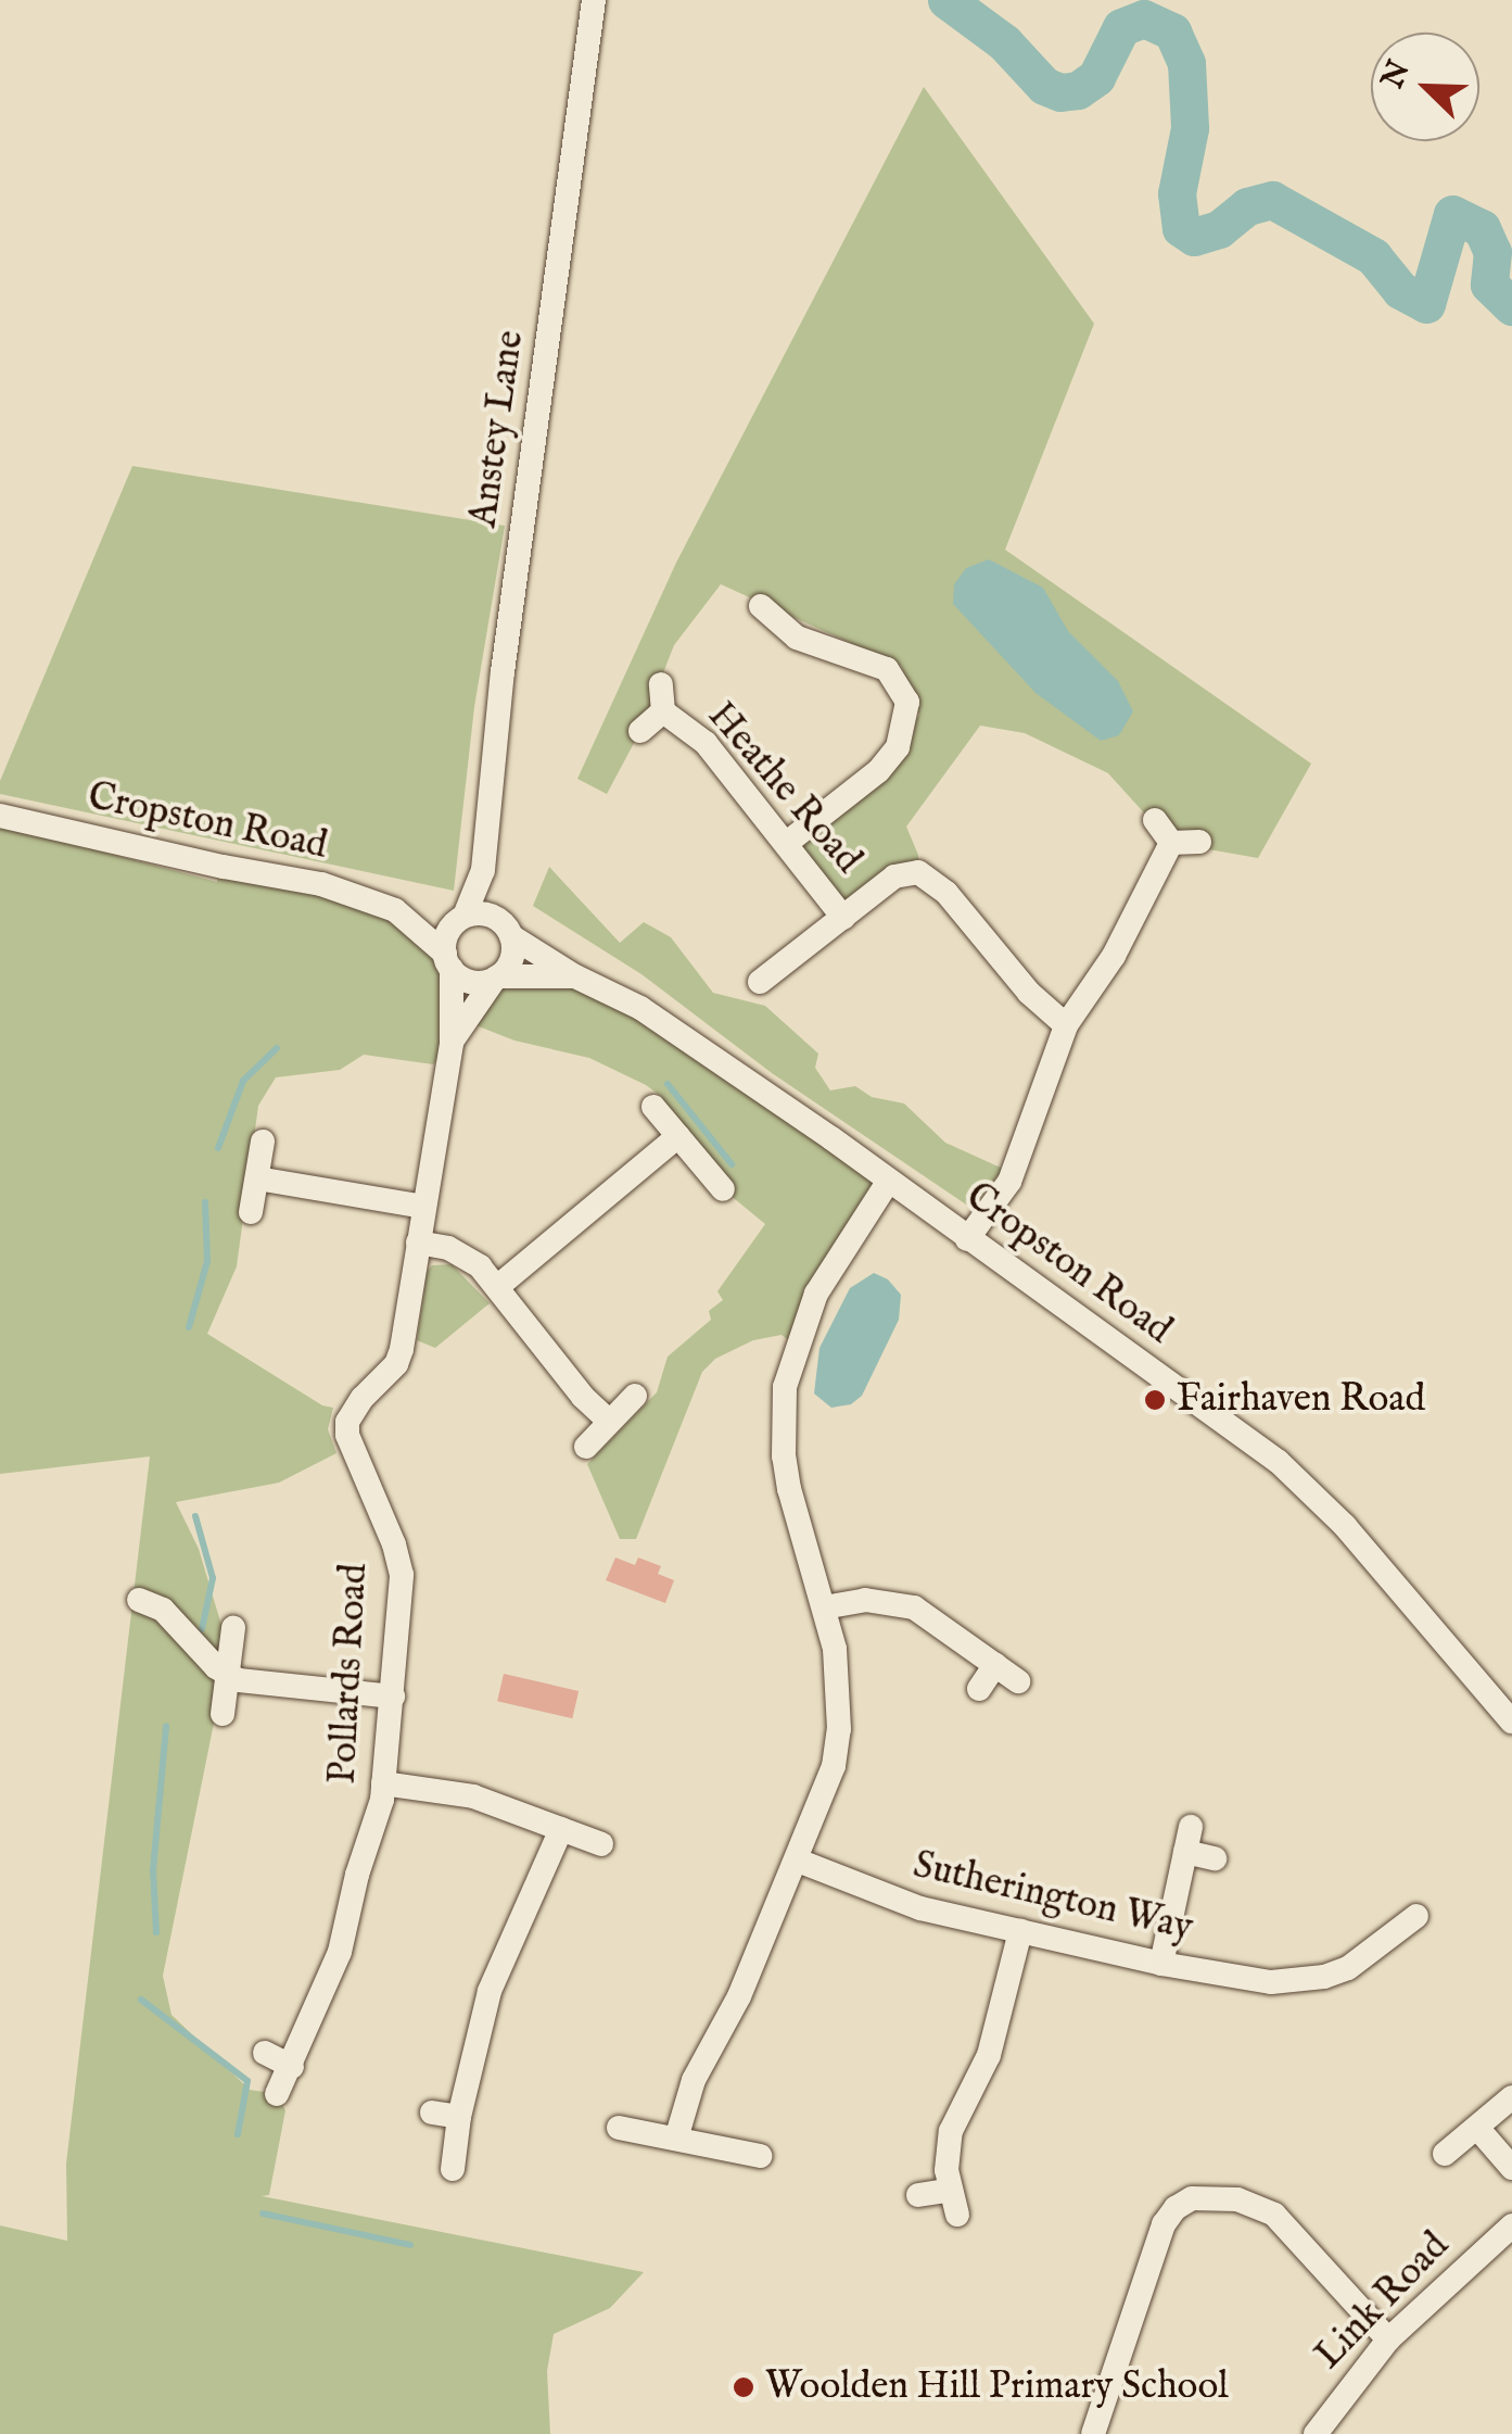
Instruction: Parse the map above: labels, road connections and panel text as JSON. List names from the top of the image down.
{
  "streets": {
    "street": [
      "Anstey Lane",
      "Heathe Road",
      "Cropston Road",
      "Pollards Road",
      "Sutherington Way",
      "Link Road"
    ]
  },
  "crossings": [
    ["Anstey Lane", "Cropston Road"],
    ["Anstey Lane", "Pollards Road"],
    ["Cropston Road", "Pollards Road"]
  ],
  "places": ["Fairhaven Road", "Woolden Hill Primary School"],
  "north": "top left"
}
